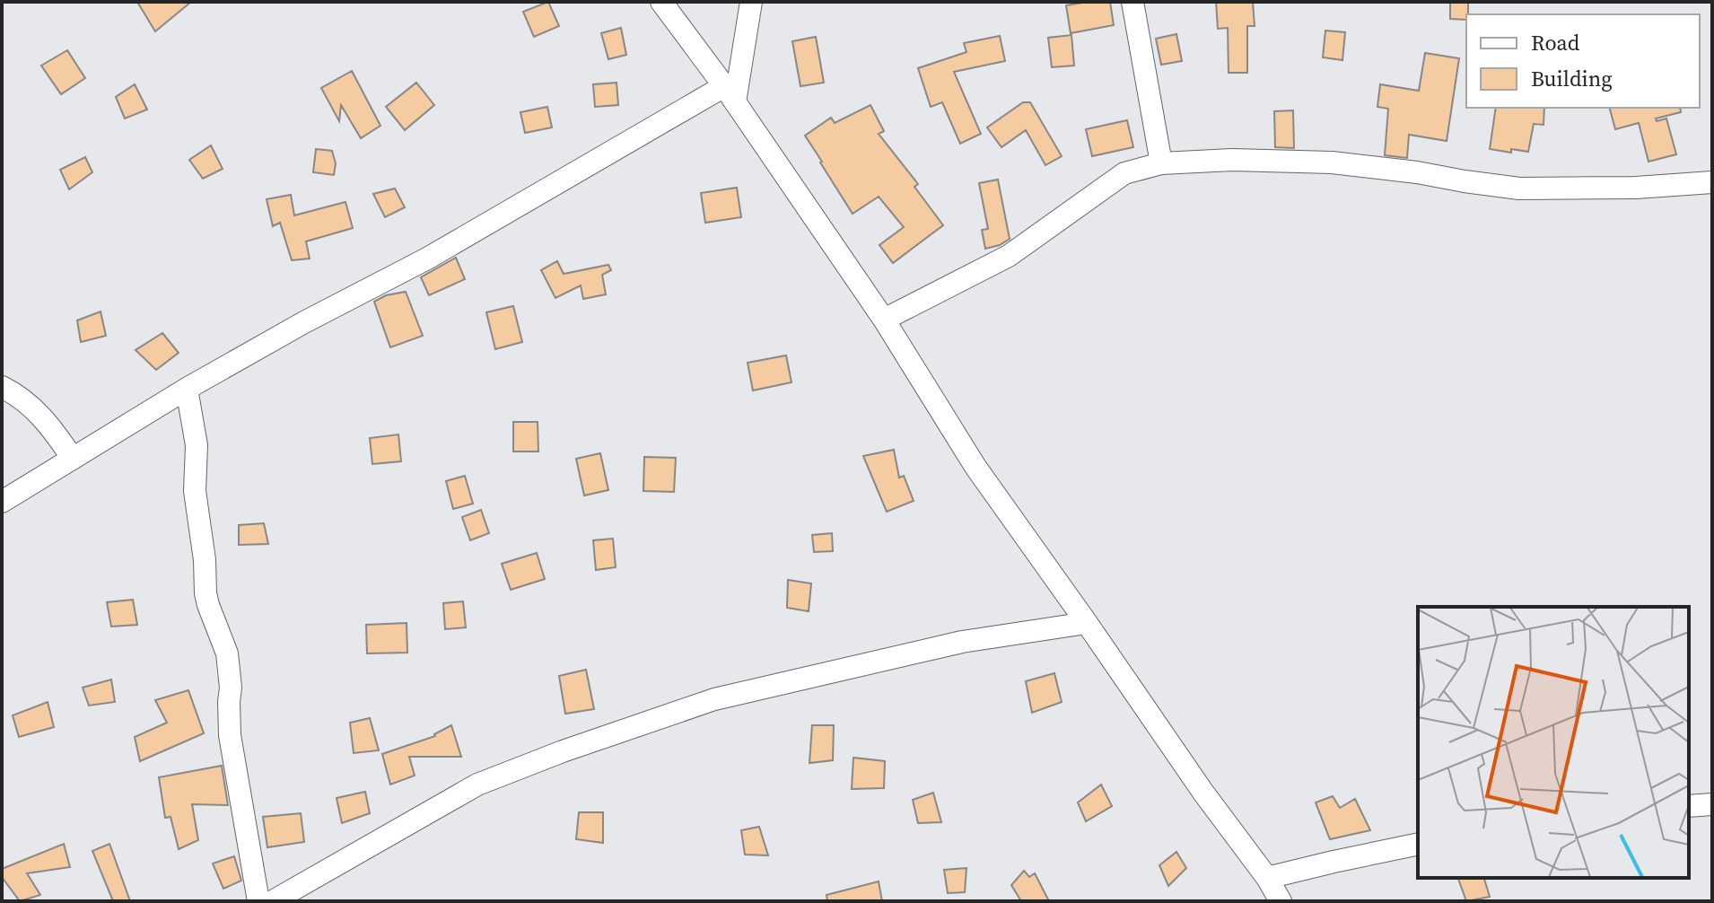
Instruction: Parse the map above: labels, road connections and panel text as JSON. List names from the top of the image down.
{
  "legend": ["Road", "Building"]
}
